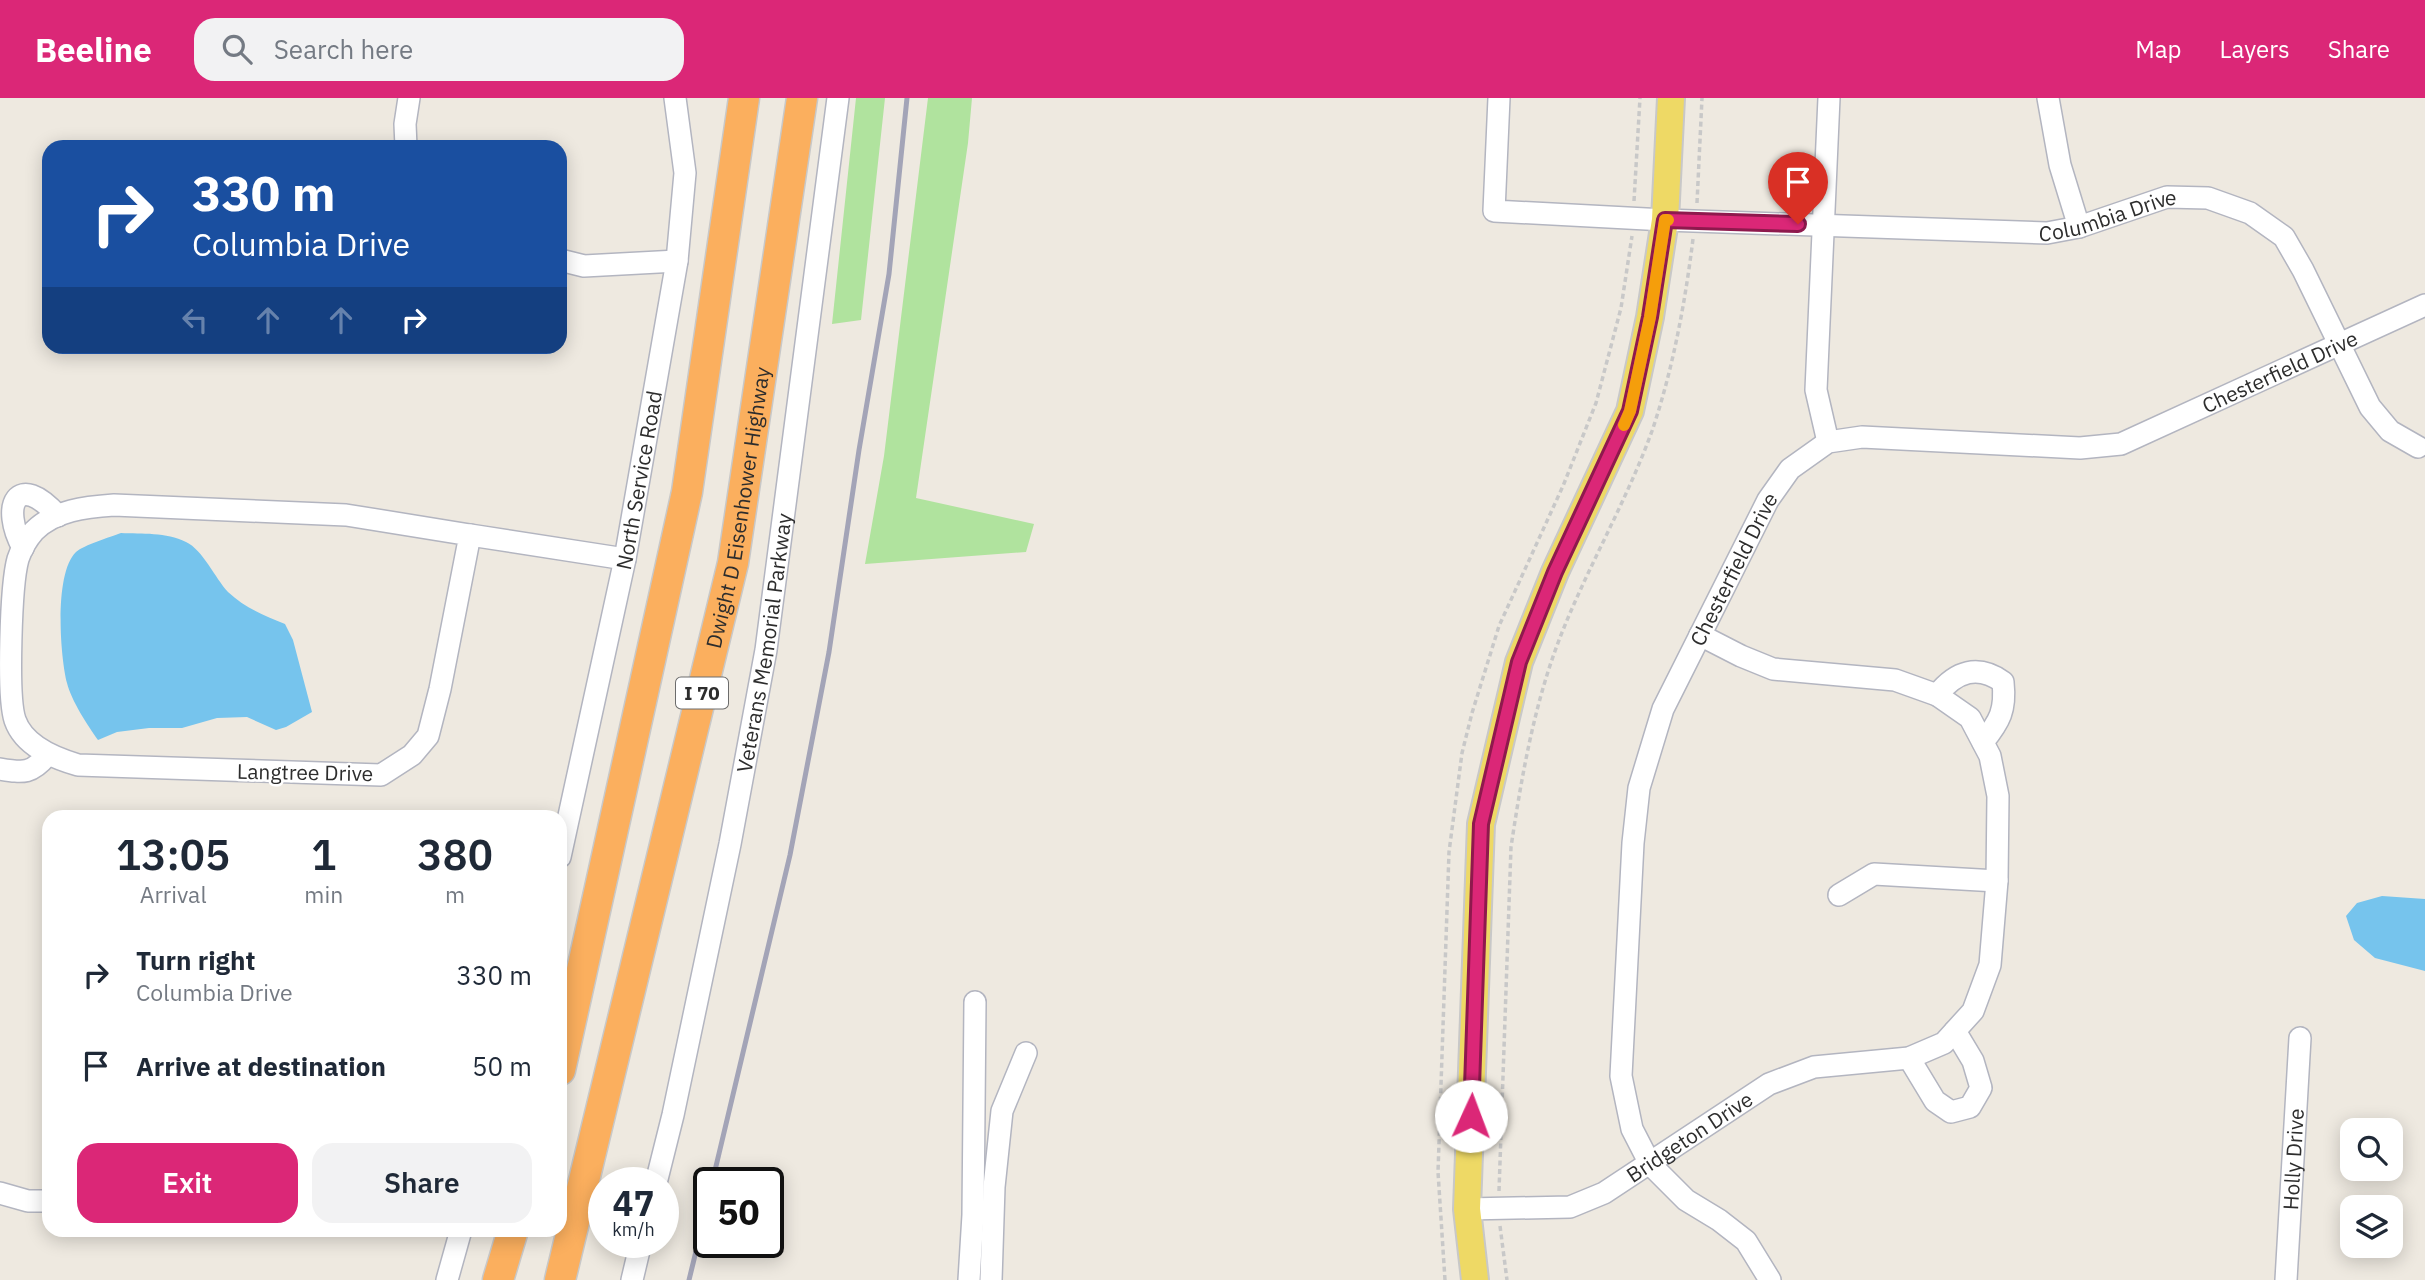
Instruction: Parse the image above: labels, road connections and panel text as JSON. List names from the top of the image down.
{
  "streets": {
    "highway": ["Dwight D Eisenhower Highway", "I 70"],
    "street": [
      "Columbia Drive",
      "Chesterfield Drive",
      "North Service Road",
      "Veterans Memorial Parkway",
      "Langtree Drive",
      "Bridgeton Drive",
      "Holly Drive"
    ]
  },
  "crossings": [
    ["Columbia Drive", "Chesterfield Drive"],
    ["Chesterfield Drive", "Bridgeton Drive"],
    ["North Service Road", "Langtree Drive"]
  ],
  "page": {
    "header": "Beeline",
    "search": "Search here",
    "nav": ["Map", "Layers", "Share"],
    "turn": ["330 m", "Columbia Drive"],
    "eta": [
      "13:05",
      "Arrival",
      "1",
      "min",
      "380",
      "m"
    ],
    "list": [
      {
        "name": "Turn right",
        "note": "Columbia Drive",
        "value": "330 m"
      },
      {
        "name": "Arrive at destination",
        "value": "50 m"
      }
    ],
    "buttons": ["Exit", "Share"],
    "speed": "47 km/h",
    "limit": "50"
  }
}
